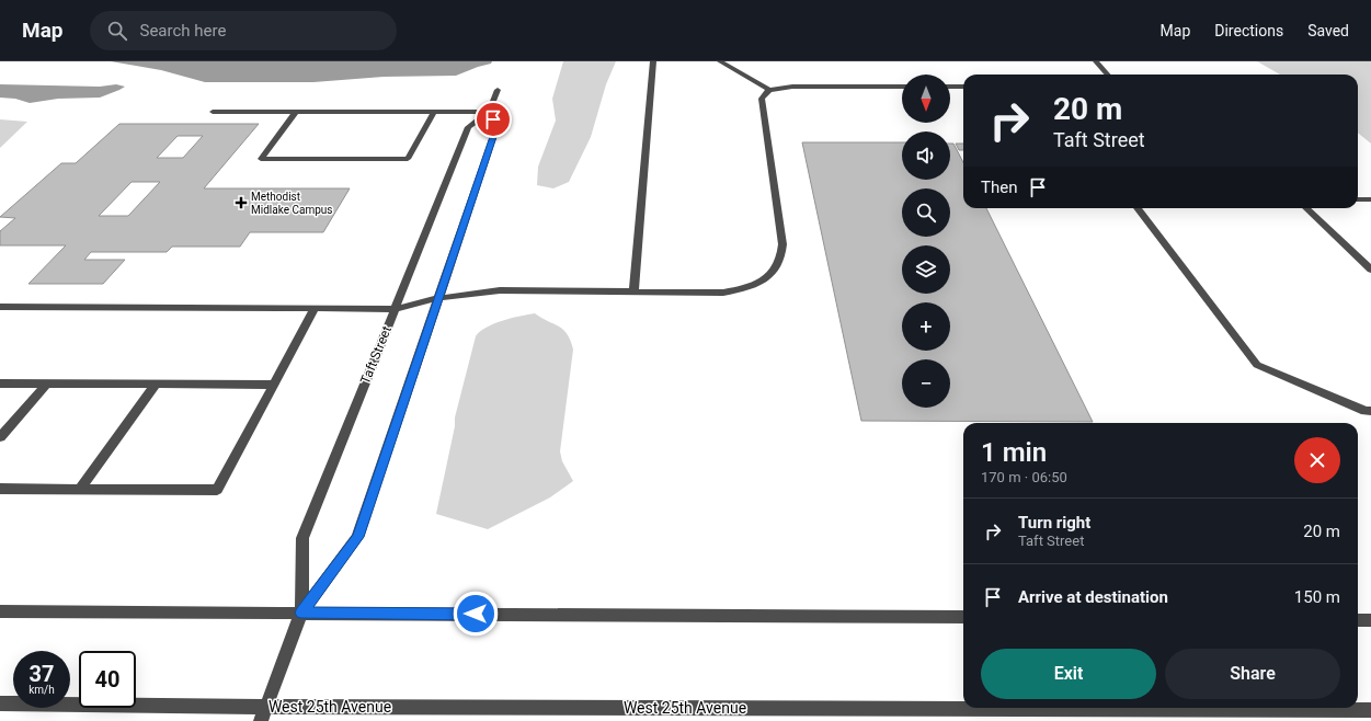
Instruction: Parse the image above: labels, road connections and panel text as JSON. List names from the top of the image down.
{
  "streets": {
    "street": ["Taft Street", "West 25th Avenue"]
  },
  "crossings": [
    ["Taft Street", "West 25th Avenue"]
  ],
  "places": {
    "health": ["Methodist Midlake Campus"]
  },
  "north": "bottom",
  "page": {
    "header": "Map",
    "search": "Search here",
    "nav": ["Map", "Directions", "Saved"],
    "map_buttons": ["+", "−"],
    "turn": ["20 m", "Taft Street"],
    "then": "Then",
    "heading": ["1 min", "170 m · 06:50"],
    "list": [
      {
        "name": "Turn right",
        "note": "Taft Street",
        "value": "20 m"
      },
      {
        "name": "Arrive at destination",
        "value": "150 m"
      }
    ],
    "buttons": ["Exit", "Share"],
    "speed": "37 km/h",
    "limit": "40"
  }
}
